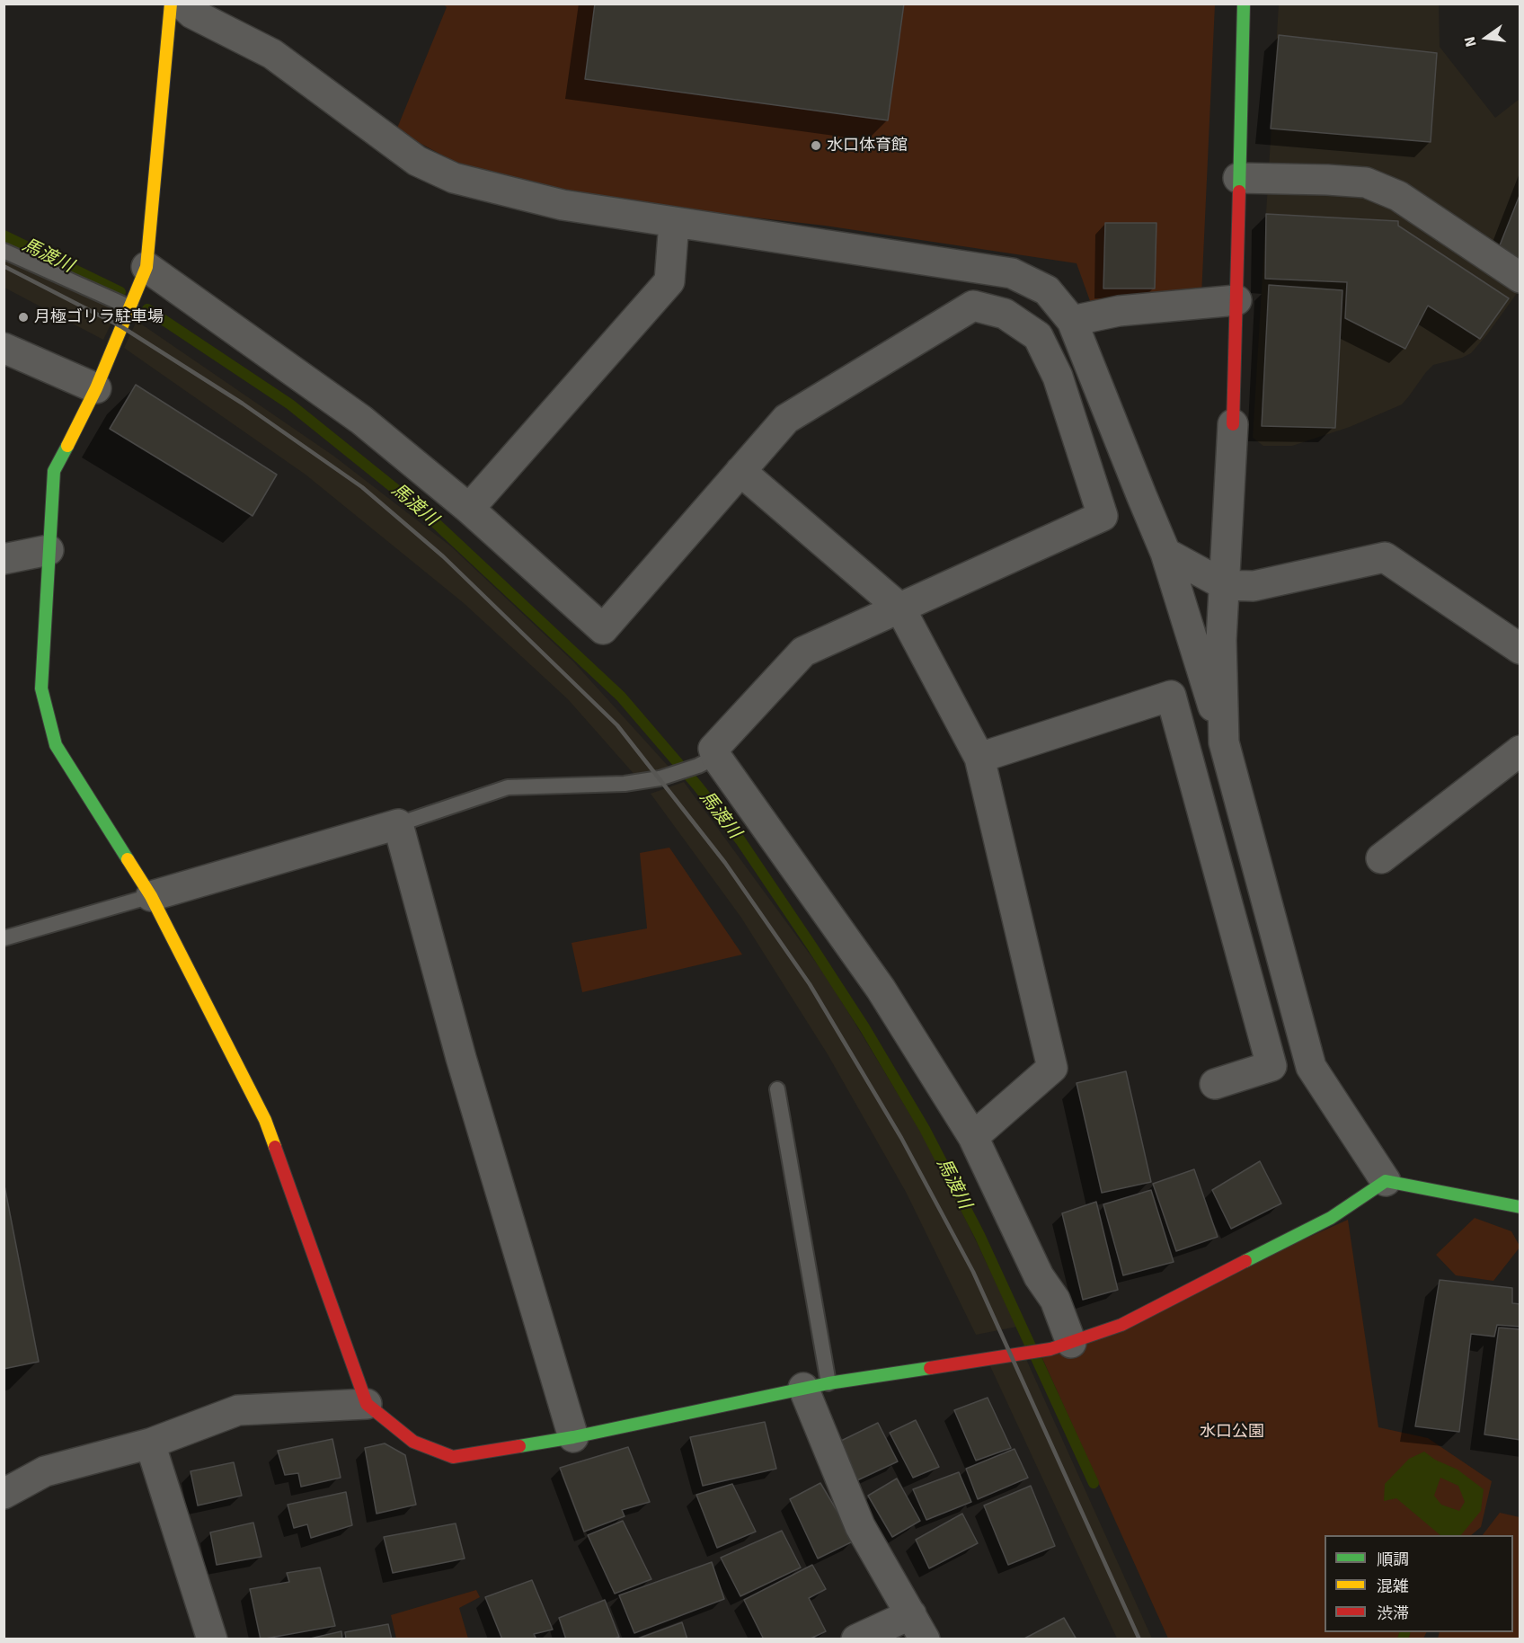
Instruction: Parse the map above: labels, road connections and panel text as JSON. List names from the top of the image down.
{
  "water": ["馬渡川"],
  "parks": ["水口公園"],
  "places": ["水口体育館", "月極ゴリラ駐車場"],
  "legend": ["順調", "混雑", "渋滞"],
  "north": "left"
}
